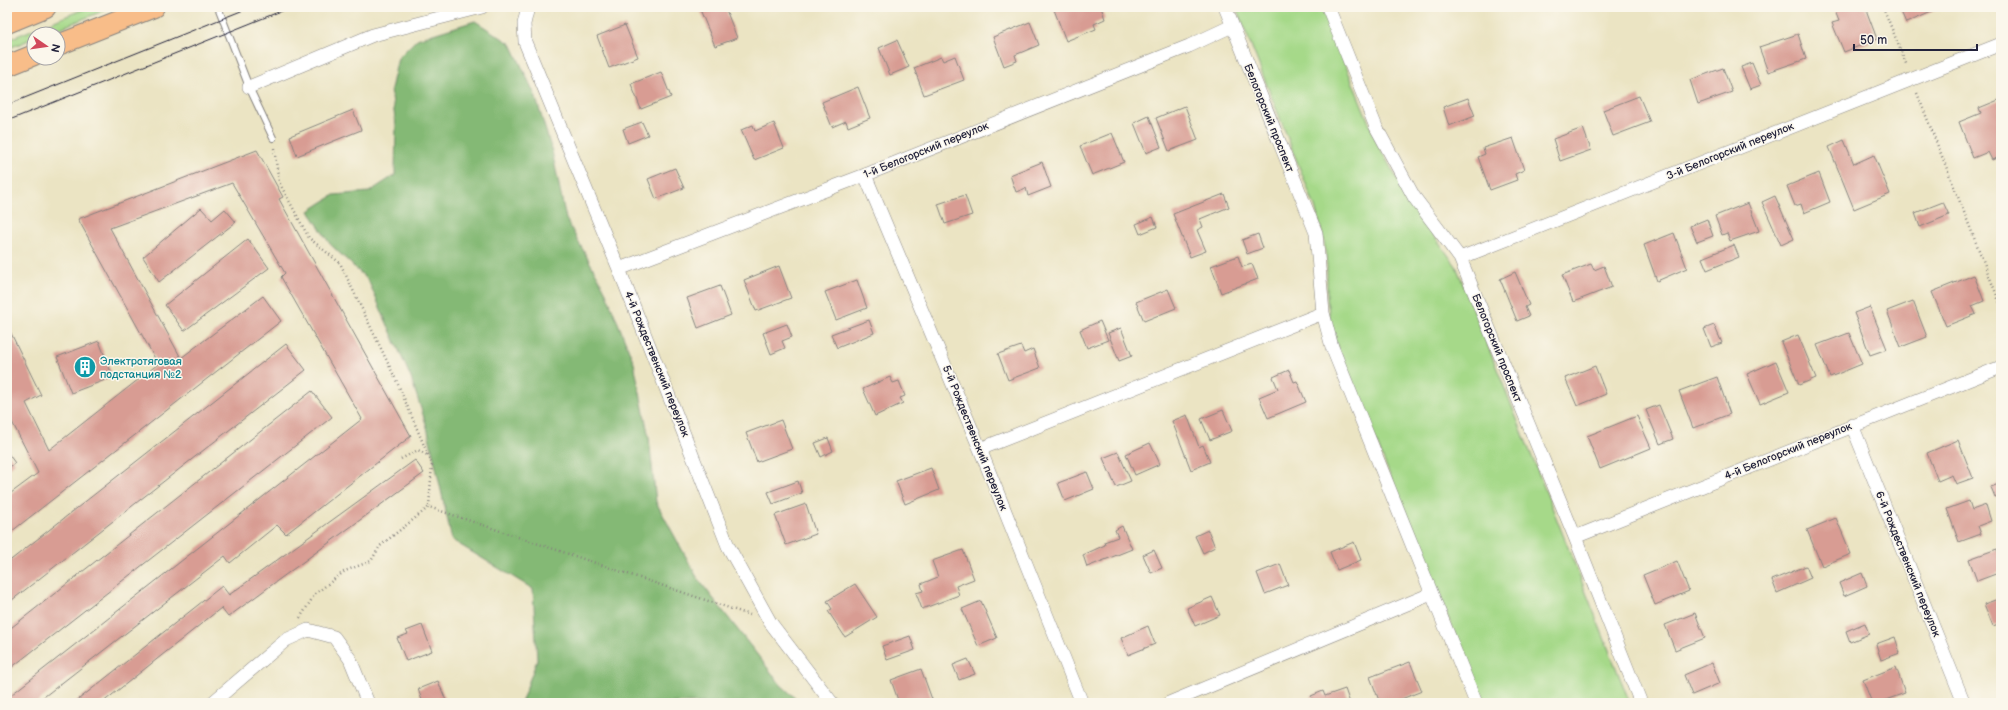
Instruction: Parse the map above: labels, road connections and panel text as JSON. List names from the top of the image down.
{
  "streets": {
    "street": [
      "Белогорский проспект",
      "1-й Белогорский переулок",
      "3-й Белогорский переулок",
      "4-й Рождественский переулок",
      "5-й Рождественский переулок",
      "4-й Белогорский переулок",
      "6-й Рождественский переулок"
    ]
  },
  "crossings": [
    ["Белогорский проспект", "1-й Белогорский переулок"],
    ["Белогорский проспект", "3-й Белогорский переулок"],
    ["Белогорский проспект", "4-й Белогорский переулок"],
    ["1-й Белогорский переулок", "4-й Рождественский переулок"],
    ["1-й Белогорский переулок", "5-й Рождественский переулок"],
    ["4-й Белогорский переулок", "6-й Рождественский переулок"]
  ],
  "places": {
    "building": ["Электротяговая подстанция №2"]
  },
  "scale_bar": "50 m",
  "north": "right"
}
